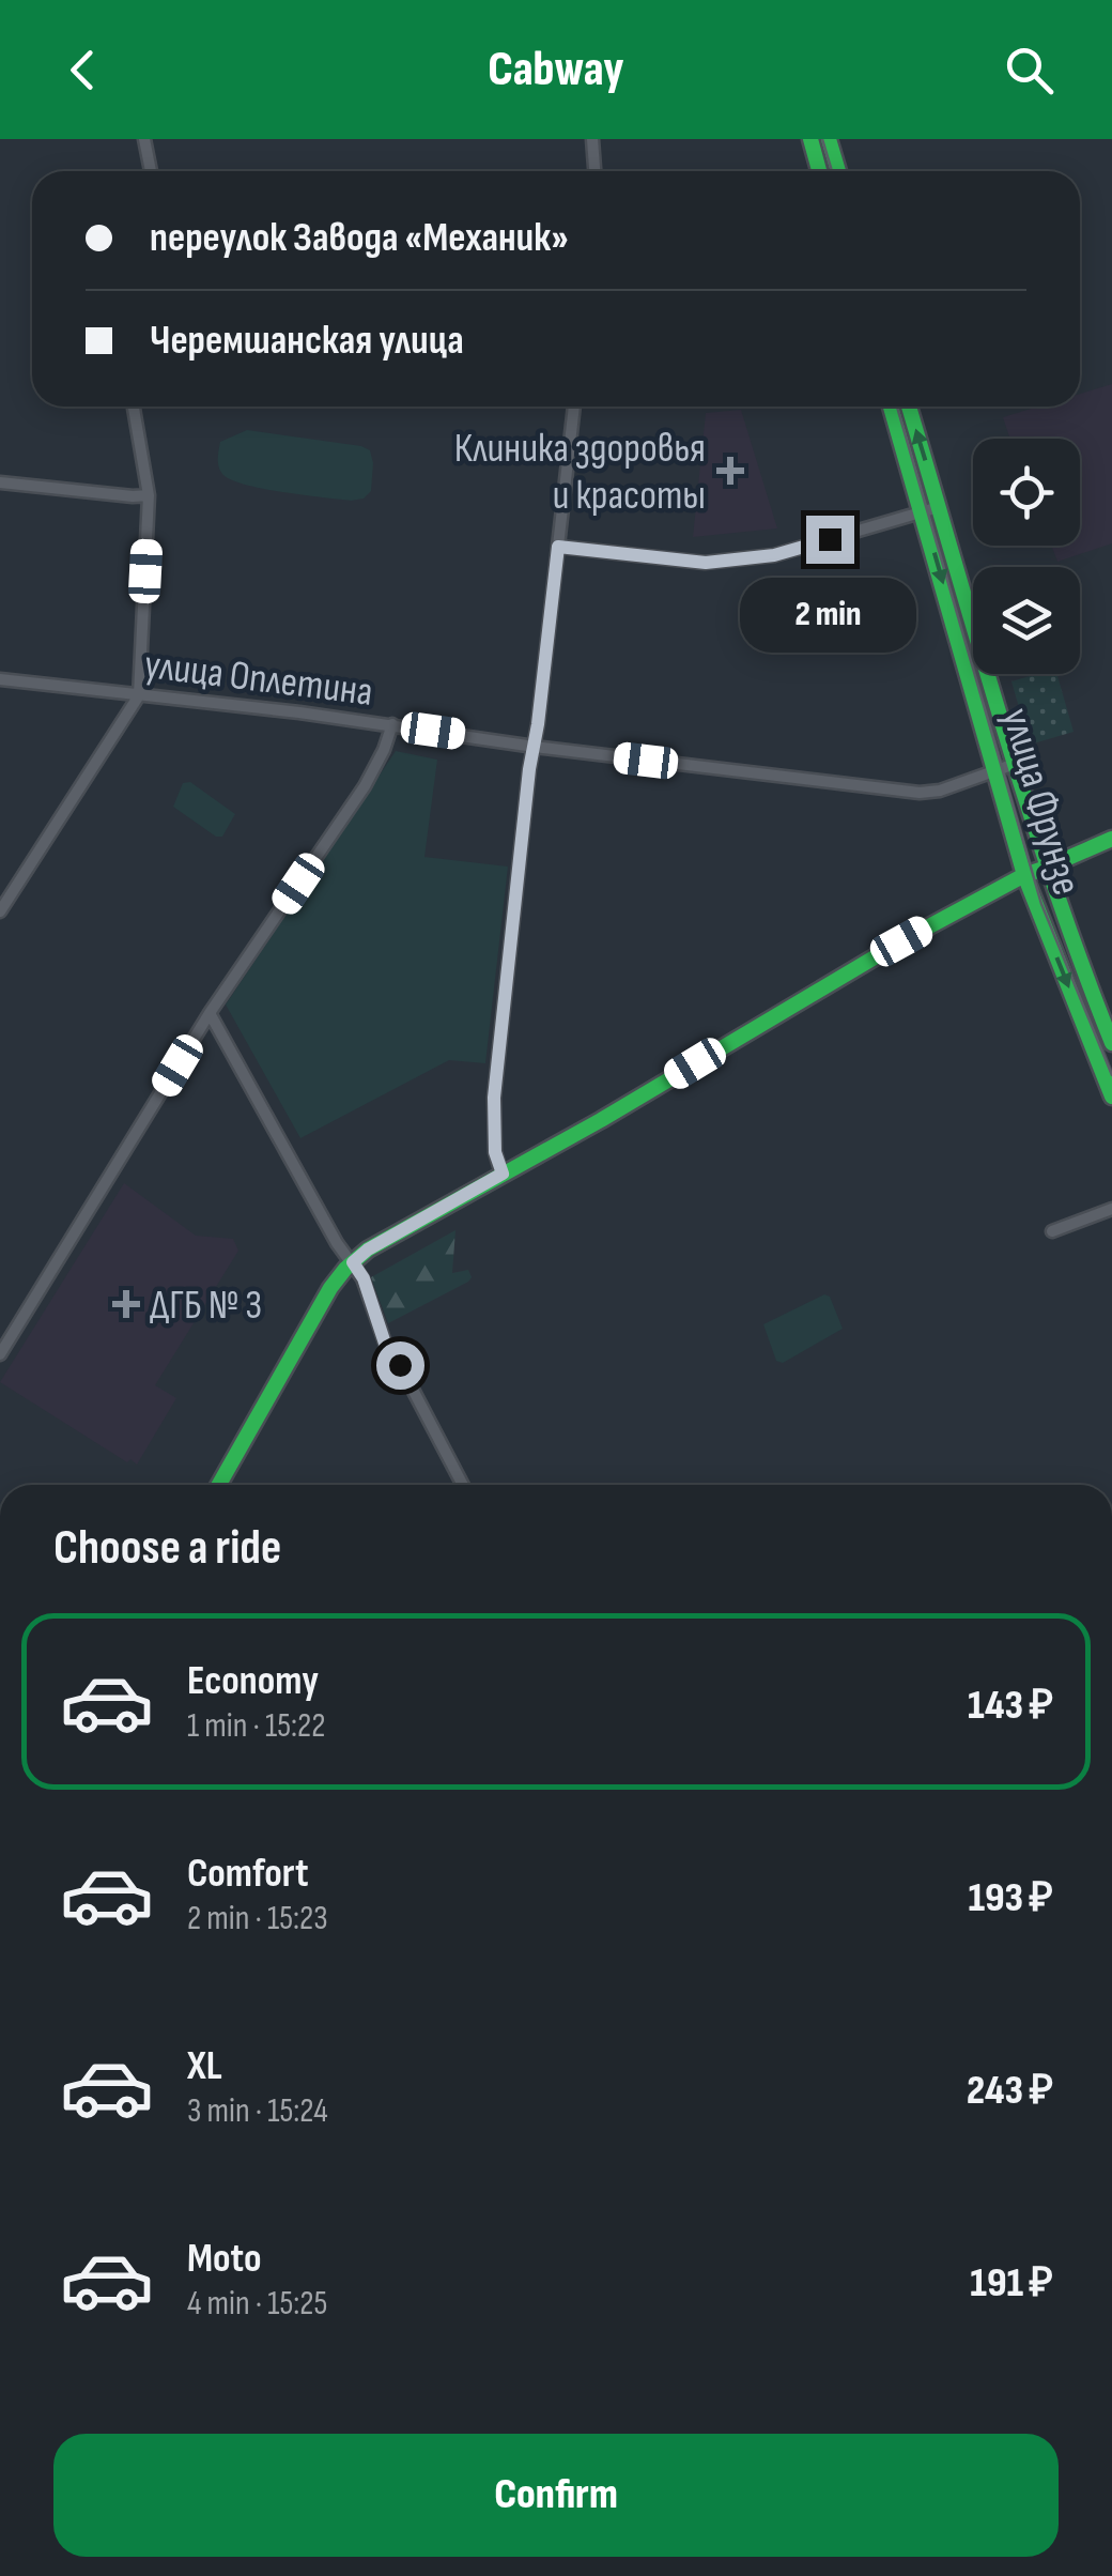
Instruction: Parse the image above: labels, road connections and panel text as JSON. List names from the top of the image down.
{
  "streets": {
    "main road": ["улица Фрунзе"],
    "street": ["улица Оплетина"]
  },
  "crossings": [
    ["улица Оплетина", "улица Фрунзе"]
  ],
  "places": {
    "health": ["Клиника здоровья и красоты", "ДГБ № 3"]
  },
  "page": {
    "header": "Cabway",
    "banner": ["переулок Завода «Механик»", "Черемшанская улица"],
    "bubble": "2 min",
    "heading": "Choose a ride",
    "list": [
      {
        "name": "Economy",
        "note": "1 min · 15:22",
        "value": "143 ₽"
      },
      {
        "name": "Comfort",
        "note": "2 min · 15:23",
        "value": "193 ₽"
      },
      {
        "name": "XL",
        "note": "3 min · 15:24",
        "value": "243 ₽"
      },
      {
        "name": "Moto",
        "note": "4 min · 15:25",
        "value": "191 ₽"
      }
    ],
    "buttons": "Confirm"
  }
}
